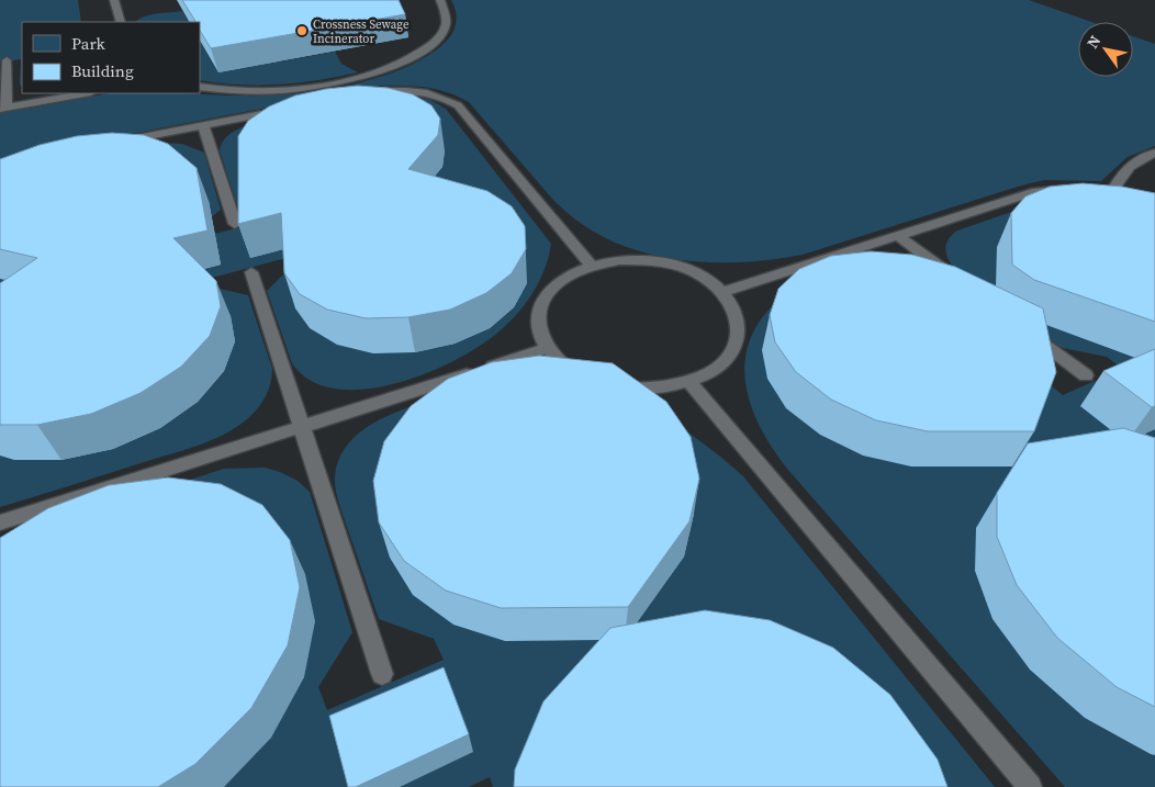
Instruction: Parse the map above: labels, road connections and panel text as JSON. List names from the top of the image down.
{
  "places": ["Crossness Sewage Incinerator"],
  "legend": ["Park", "Building"],
  "north": "top left"
}
